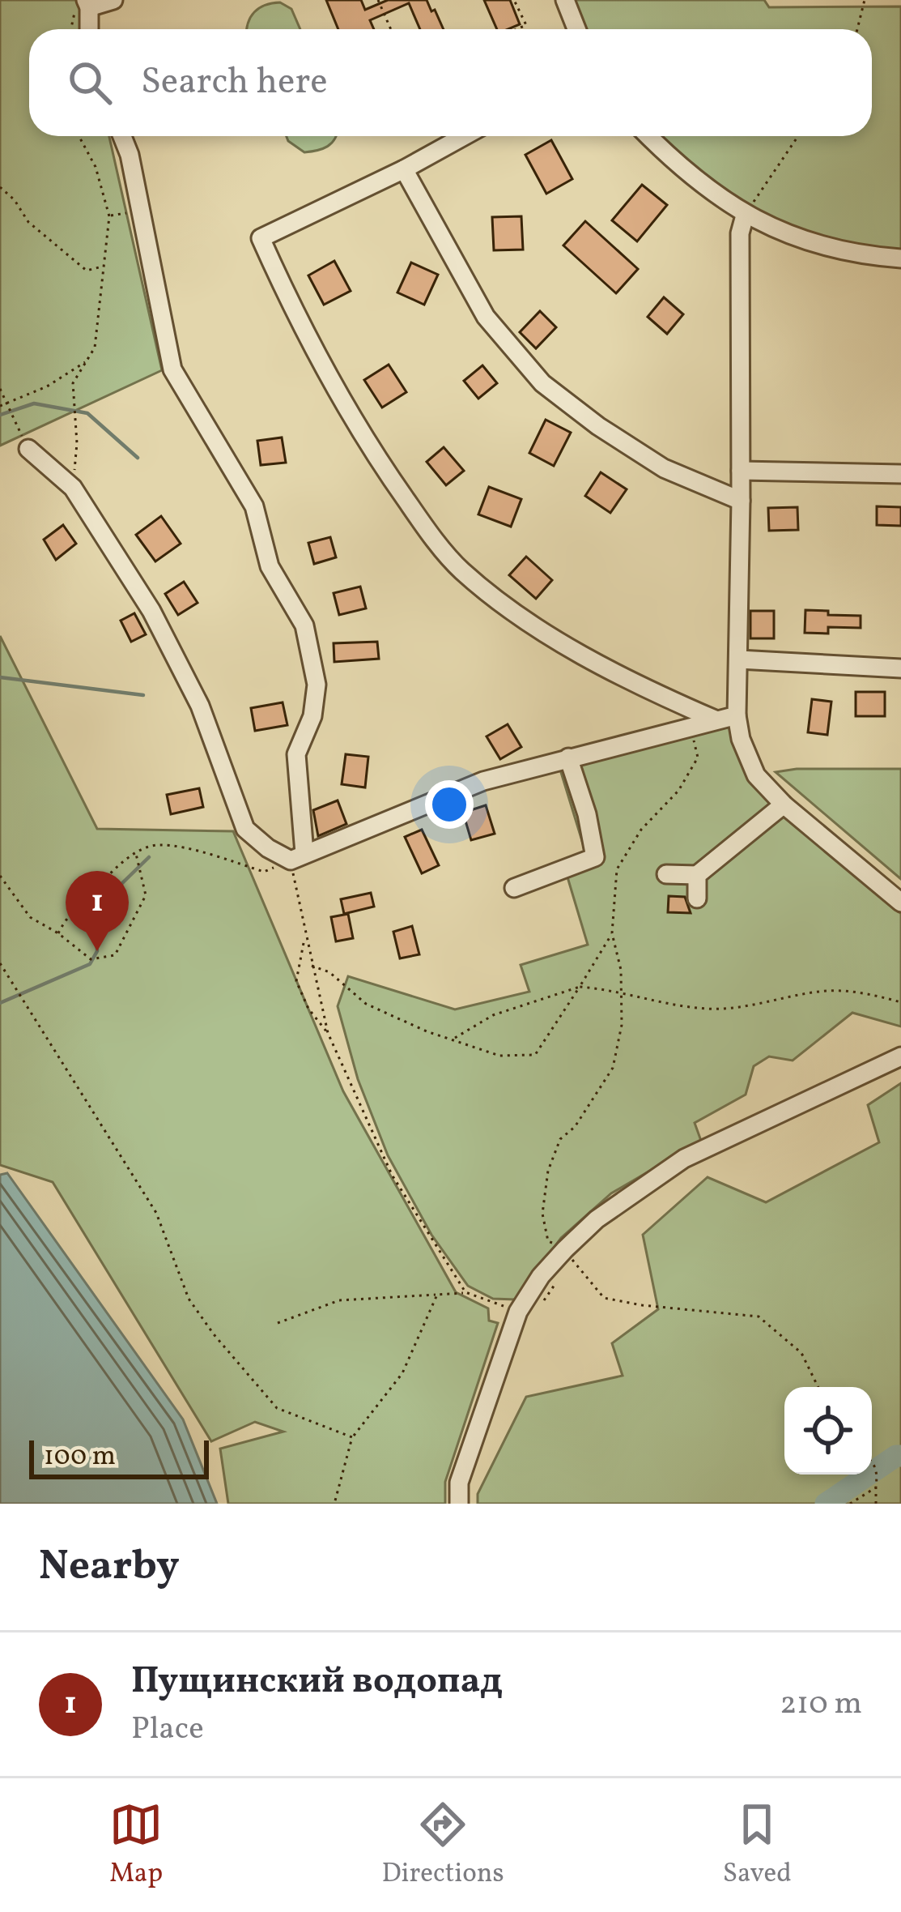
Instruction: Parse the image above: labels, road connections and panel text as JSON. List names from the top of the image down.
{
  "scale_bar": "100 m",
  "page": {
    "search": "Search here",
    "pins": "1",
    "scale": "100 m",
    "heading": "Nearby",
    "list": [
      {
        "mark": "1",
        "name": "Пущинский водопад",
        "note": "Place",
        "value": "210 m"
      }
    ],
    "nav": ["Map", "Directions", "Saved"]
  }
}
